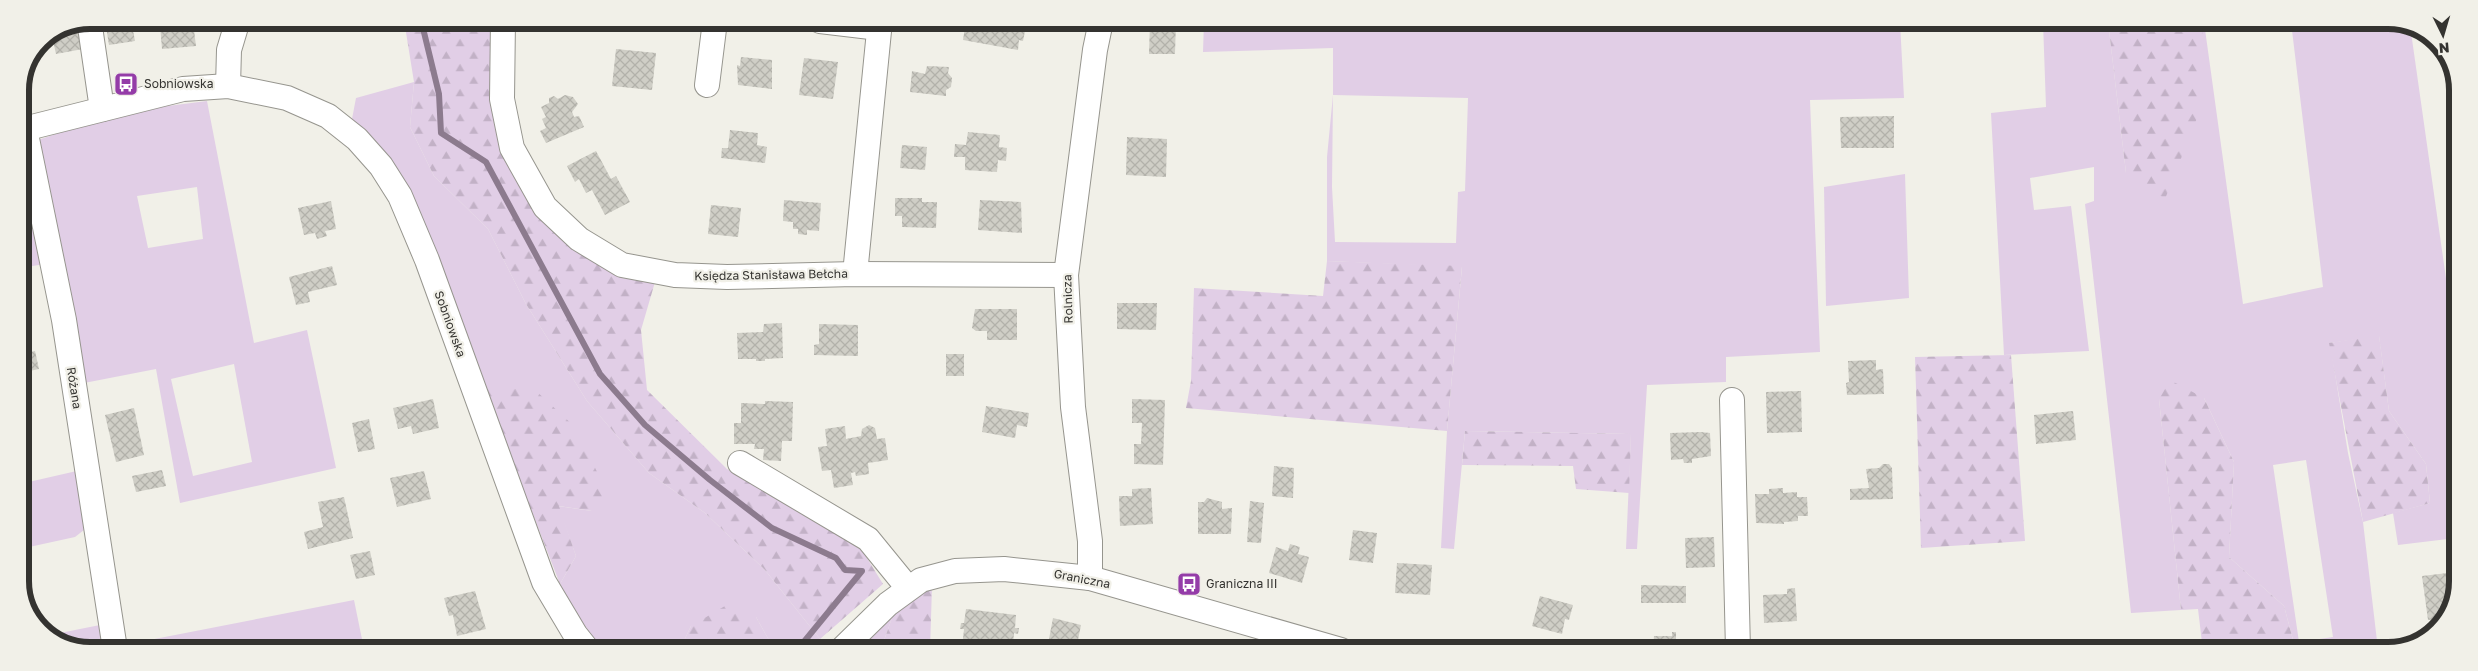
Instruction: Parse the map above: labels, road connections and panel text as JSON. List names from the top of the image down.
{
  "streets": {
    "street": [
      "Księdza Stanisława Bełcha",
      "Rolnicza",
      "Sobniowska",
      "Różana",
      "Graniczna"
    ]
  },
  "crossings": [
    ["Księdza Stanisława Bełcha", "Rolnicza"],
    ["Rolnicza", "Graniczna"]
  ],
  "places": {
    "bus stop": ["Sobniowska", "Graniczna III"]
  },
  "north": "bottom"
}
